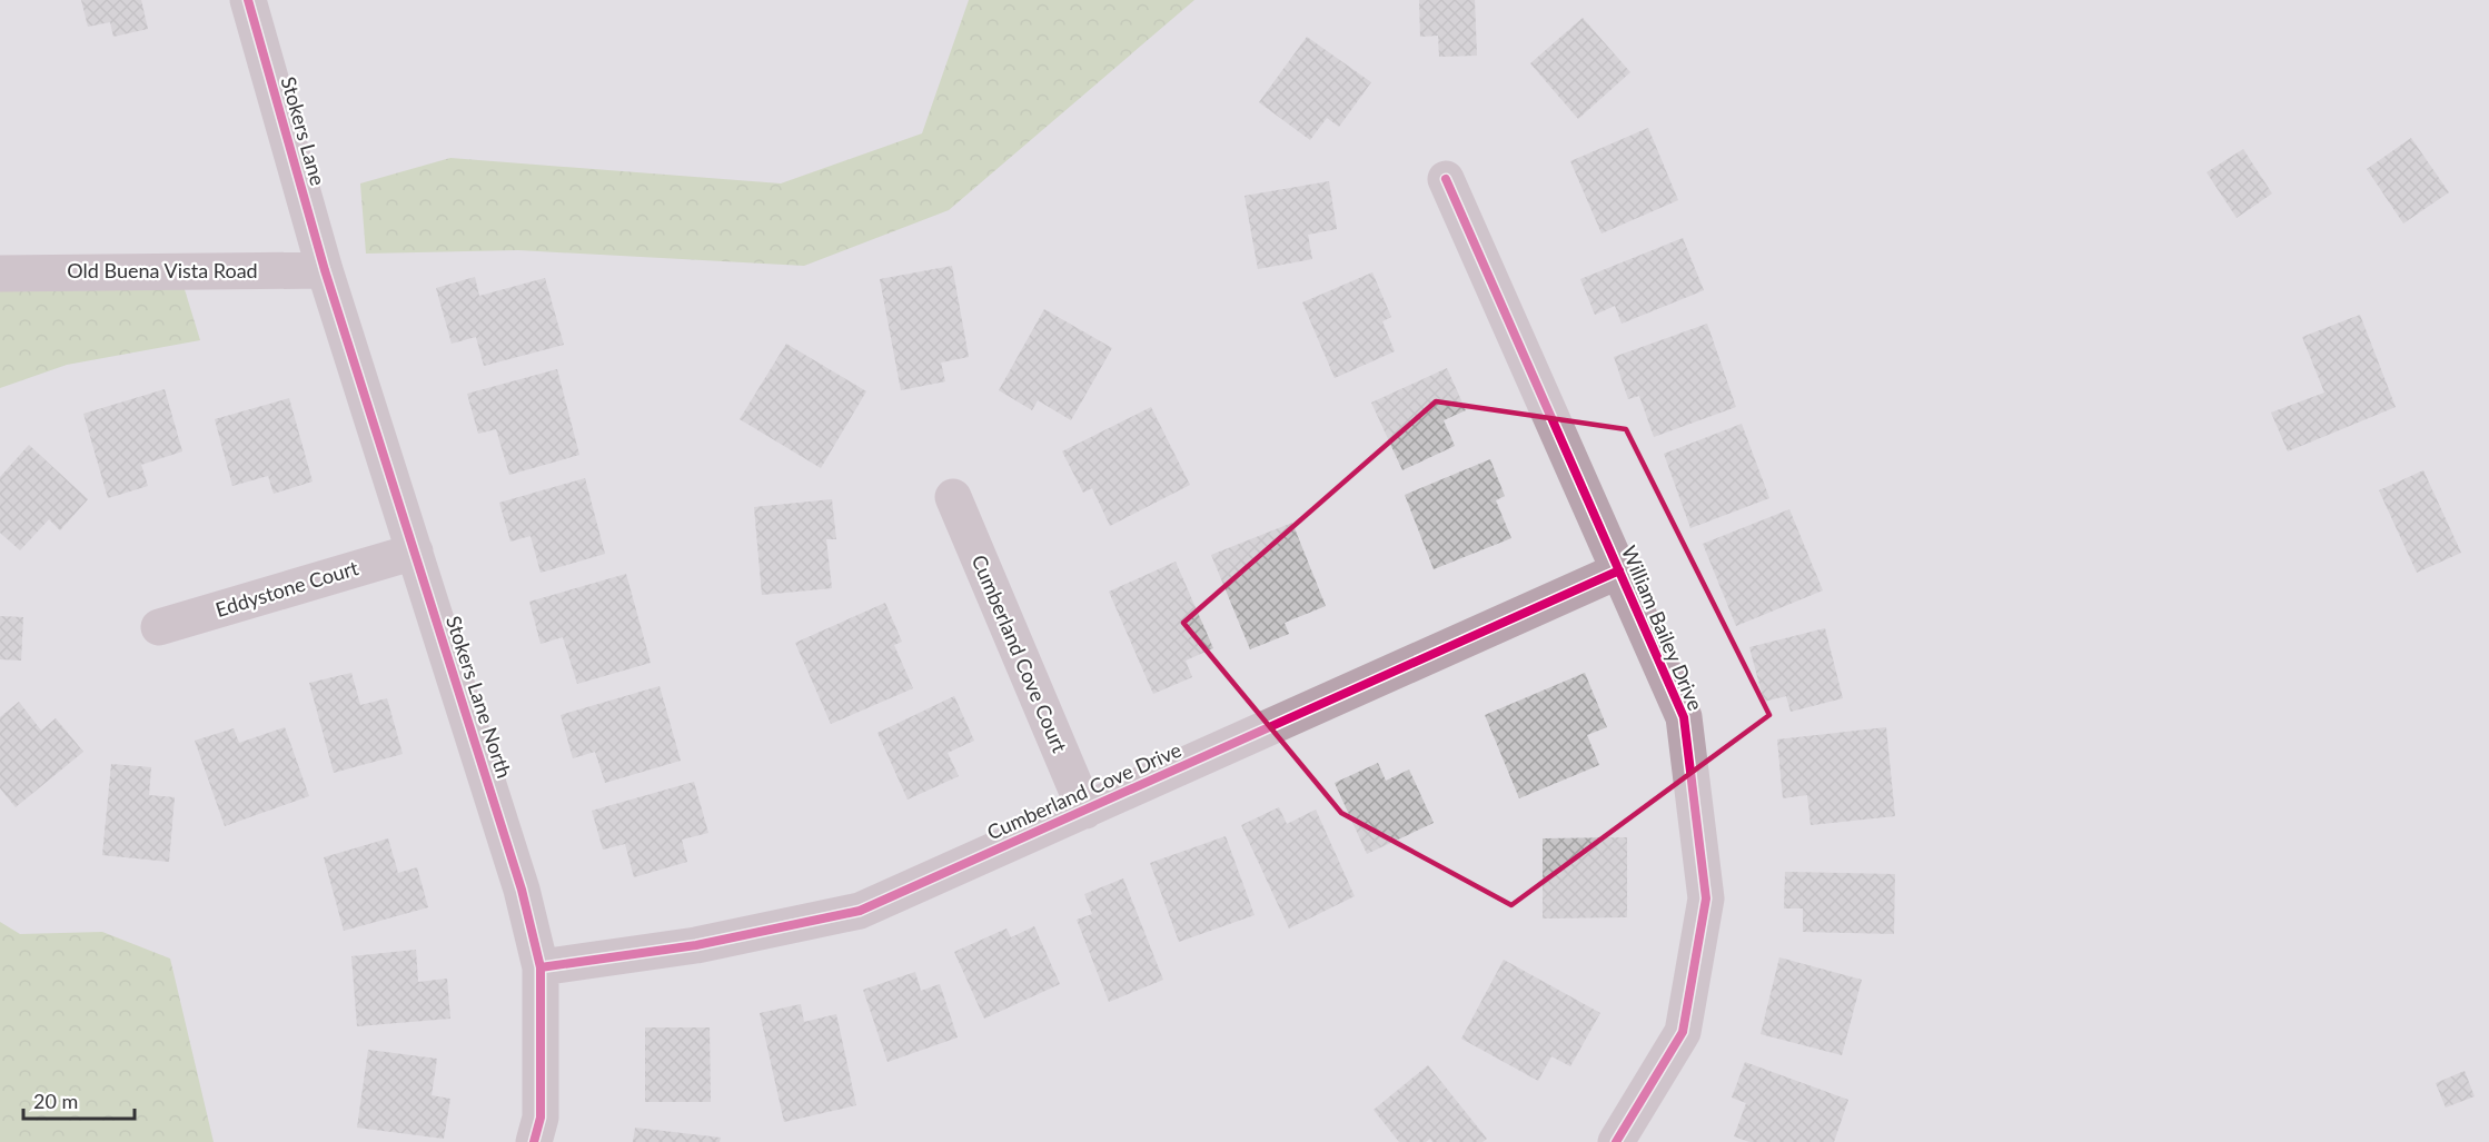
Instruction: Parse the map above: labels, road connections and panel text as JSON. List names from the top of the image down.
{
  "streets": {
    "street": [
      "Stokers Lane",
      "Old Buena Vista Road",
      "Eddystone Court",
      "William Bailey Drive",
      "Cumberland Cove Court",
      "Stokers Lane North",
      "Cumberland Cove Drive"
    ]
  },
  "crossings": [
    ["Stokers Lane", "Old Buena Vista Road"],
    ["Stokers Lane", "Stokers Lane North"],
    ["Old Buena Vista Road", "Stokers Lane North"],
    ["Eddystone Court", "Stokers Lane North"],
    ["William Bailey Drive", "Cumberland Cove Drive"],
    ["Cumberland Cove Court", "Cumberland Cove Drive"],
    ["Stokers Lane North", "Cumberland Cove Drive"]
  ],
  "scale_bar": "20 m"
}
